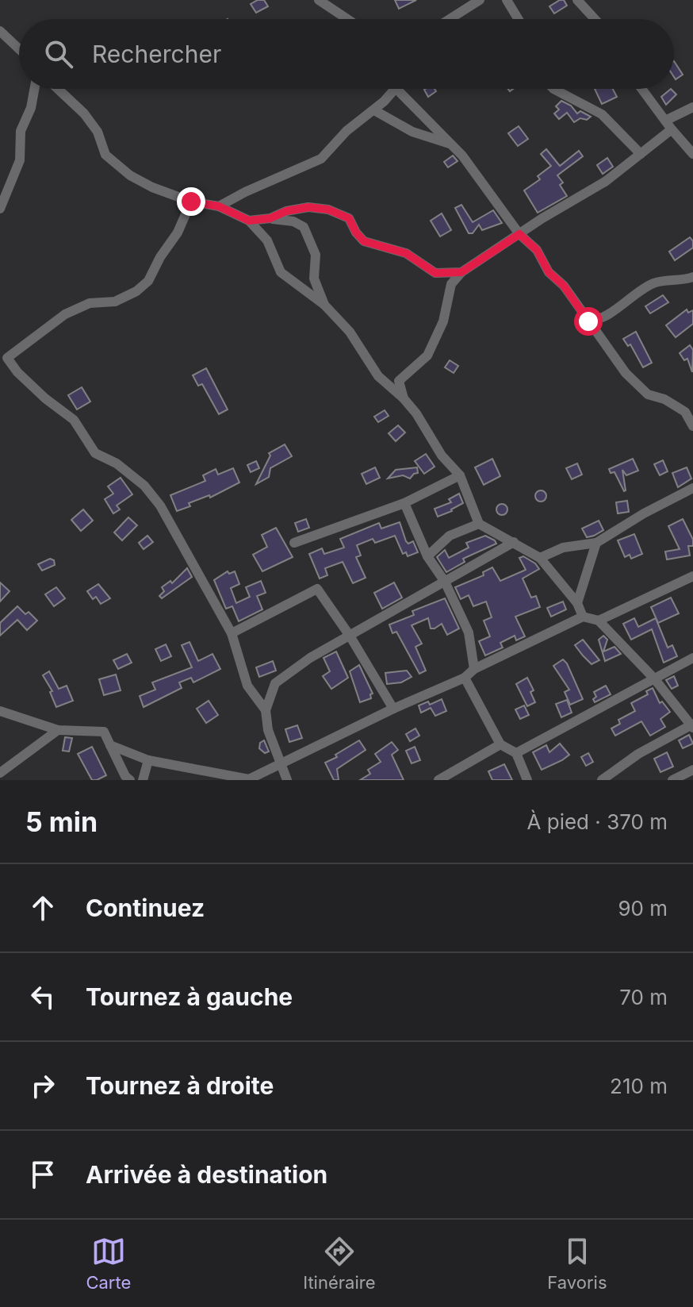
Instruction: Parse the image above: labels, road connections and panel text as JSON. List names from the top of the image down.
{
  "page": {
    "search": "Rechercher",
    "heading": ["5 min", "À pied · 370 m"],
    "list": [
      ["Continuez", "90 m"],
      ["Tournez à gauche", "70 m"],
      ["Tournez à droite", "210 m"],
      "Arrivée à destination"
    ],
    "nav": ["Carte", "Itinéraire", "Favoris"]
  }
}
